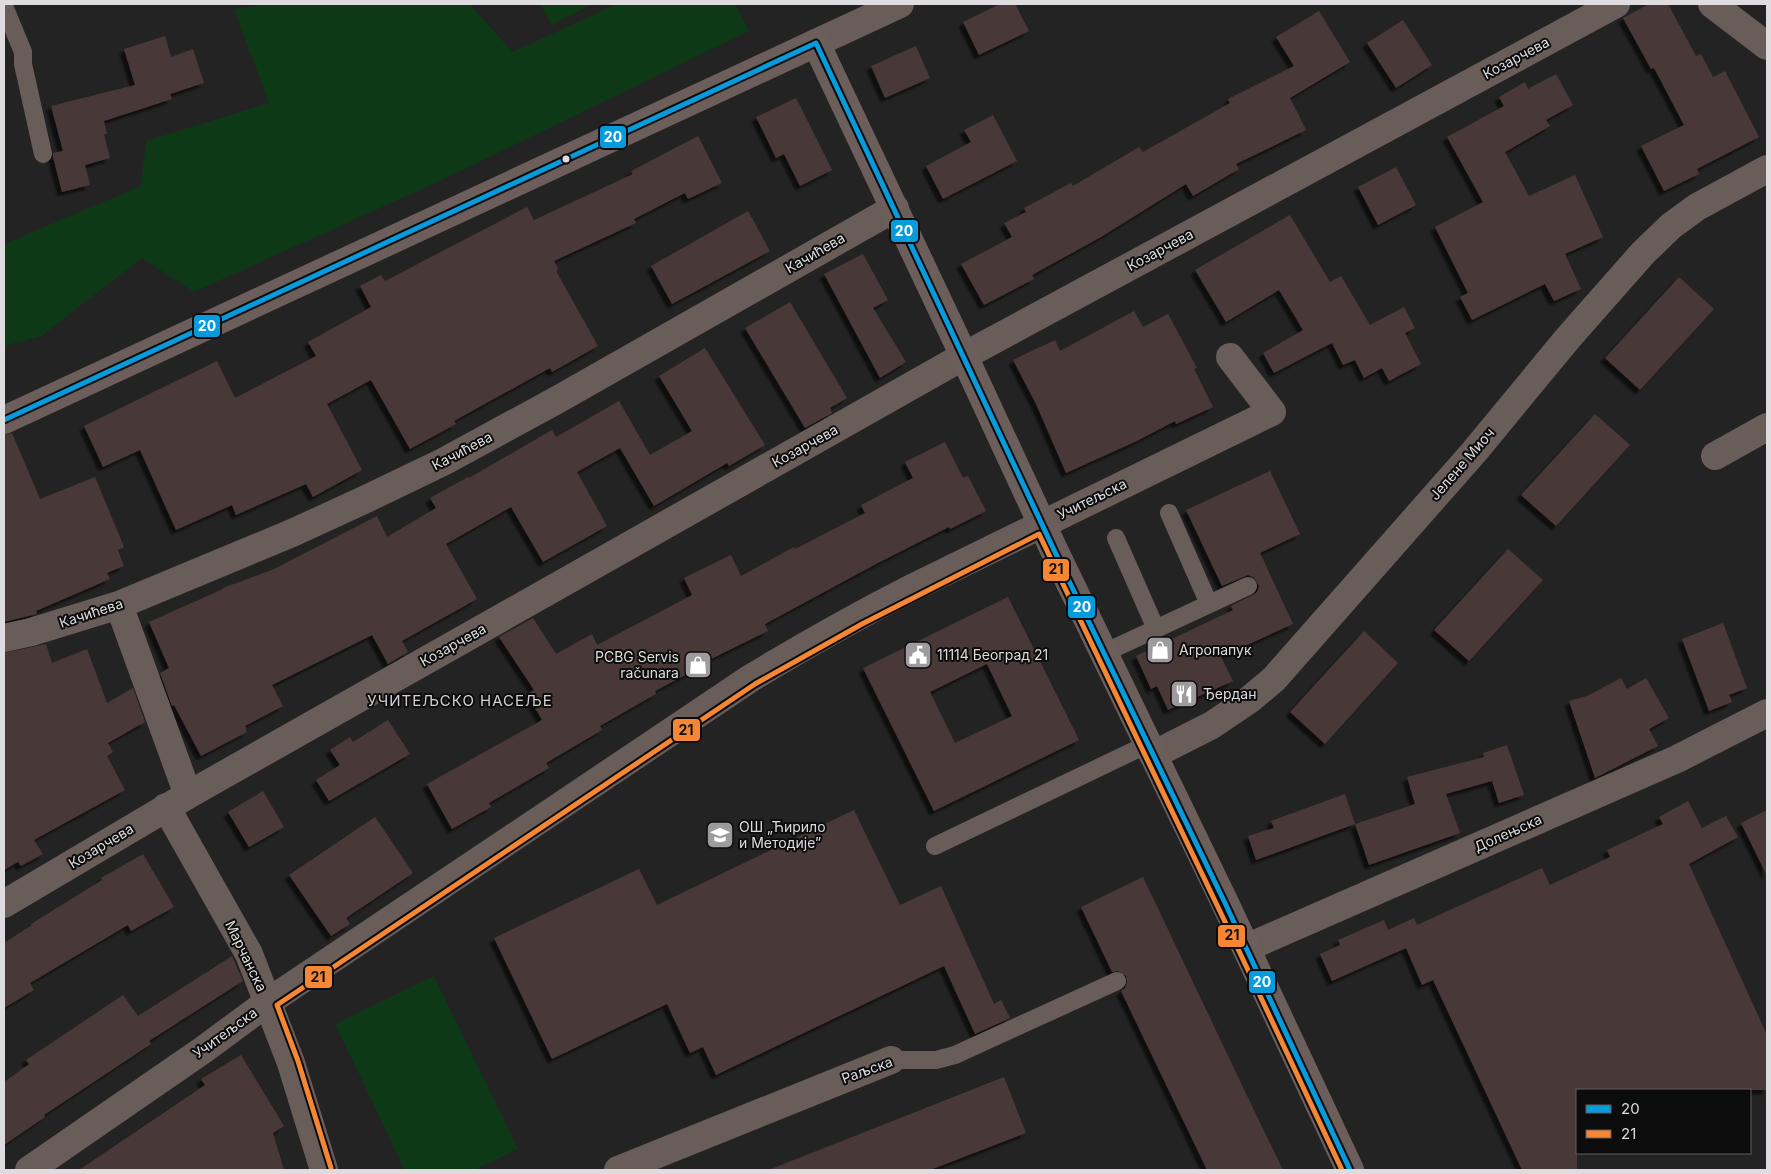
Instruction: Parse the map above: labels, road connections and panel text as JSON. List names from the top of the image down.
{
  "streets": {
    "street": [
      "Козарчева",
      "Качићева",
      "Јелене Миоч",
      "Учитељска",
      "Долењска",
      "Марчанска",
      "Раљска"
    ]
  },
  "crossings": [
    ["Козарчева", "Марчанска"],
    ["Качићева", "Марчанска"],
    ["Учитељска", "Марчанска"]
  ],
  "districts": ["УЧИТЕЉСКО НАСЕЉЕ"],
  "places": {
    "shop": ["Агропапук", "PCBG Servis računara"],
    "public building": ["11114 Београд 21"],
    "restaurant": ["Ђердан"],
    "school or university": ["ОШ „Ћирило и Методије”"]
  },
  "lines": ["transit line 20", "transit line 21"],
  "legend": ["20", "21"]
}
